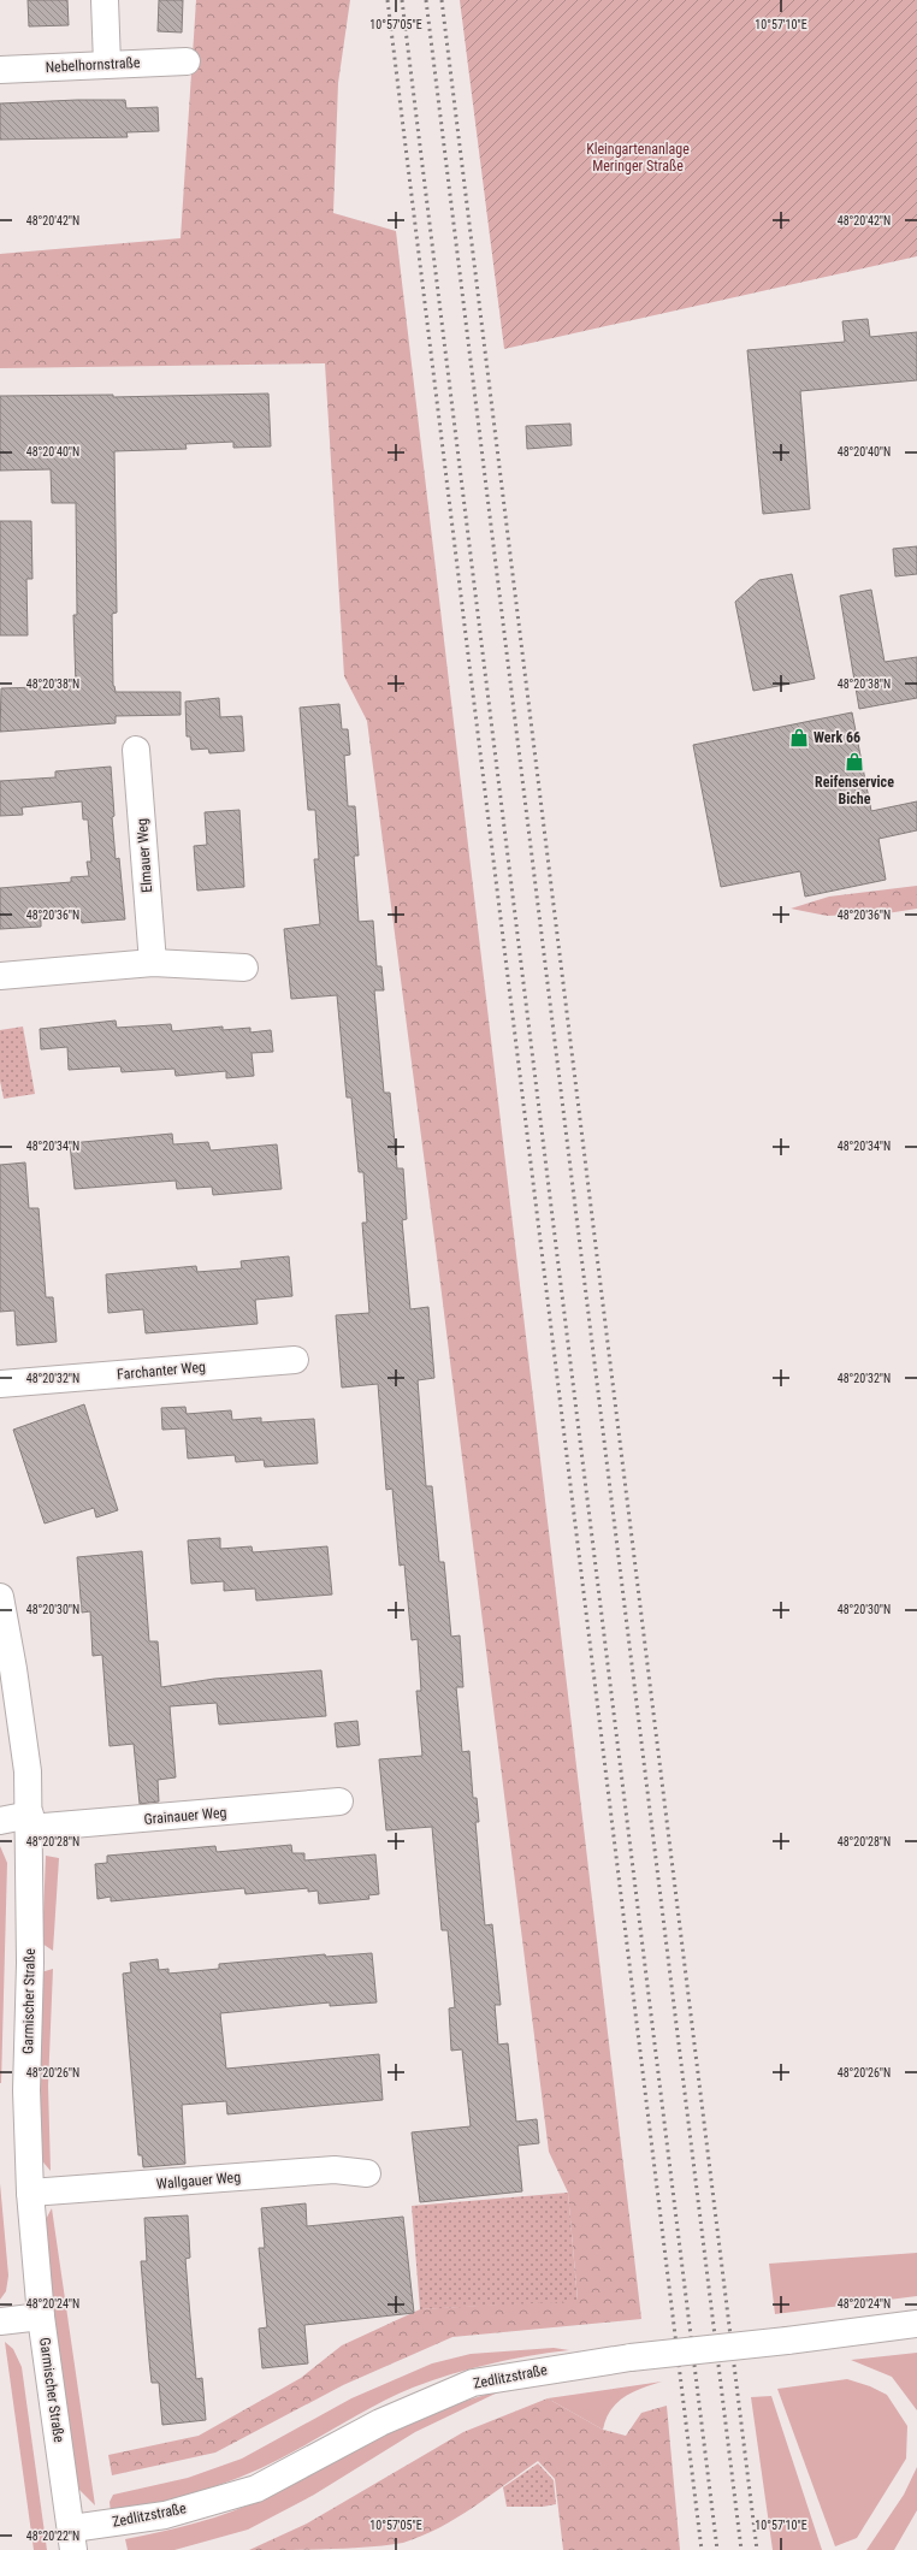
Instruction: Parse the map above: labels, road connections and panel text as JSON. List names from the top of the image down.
{
  "streets": {
    "street": [
      "Nebelhornstraße",
      "Elmauer Weg",
      "Farchanter Weg",
      "Grainauer Weg",
      "Garmischer Straße",
      "Wallgauer Weg",
      "Zedlitzstraße"
    ]
  },
  "crossings": [
    ["Grainauer Weg", "Garmischer Straße"],
    ["Garmischer Straße", "Wallgauer Weg"],
    ["Garmischer Straße", "Zedlitzstraße"]
  ],
  "parks": ["Kleingartenanlage Meringer Straße"],
  "places": {
    "shop": ["Werk 66", "Reifenservice Biche"]
  },
  "coordinates": [
    "10°57'05\"E",
    "10°57'10\"E",
    "48°20'42\"N",
    "48°20'40\"N",
    "48°20'38\"N",
    "48°20'36\"N",
    "48°20'34\"N",
    "48°20'32\"N",
    "48°20'30\"N",
    "48°20'28\"N",
    "48°20'26\"N",
    "48°20'24\"N",
    "48°20'22\"N"
  ]
}
